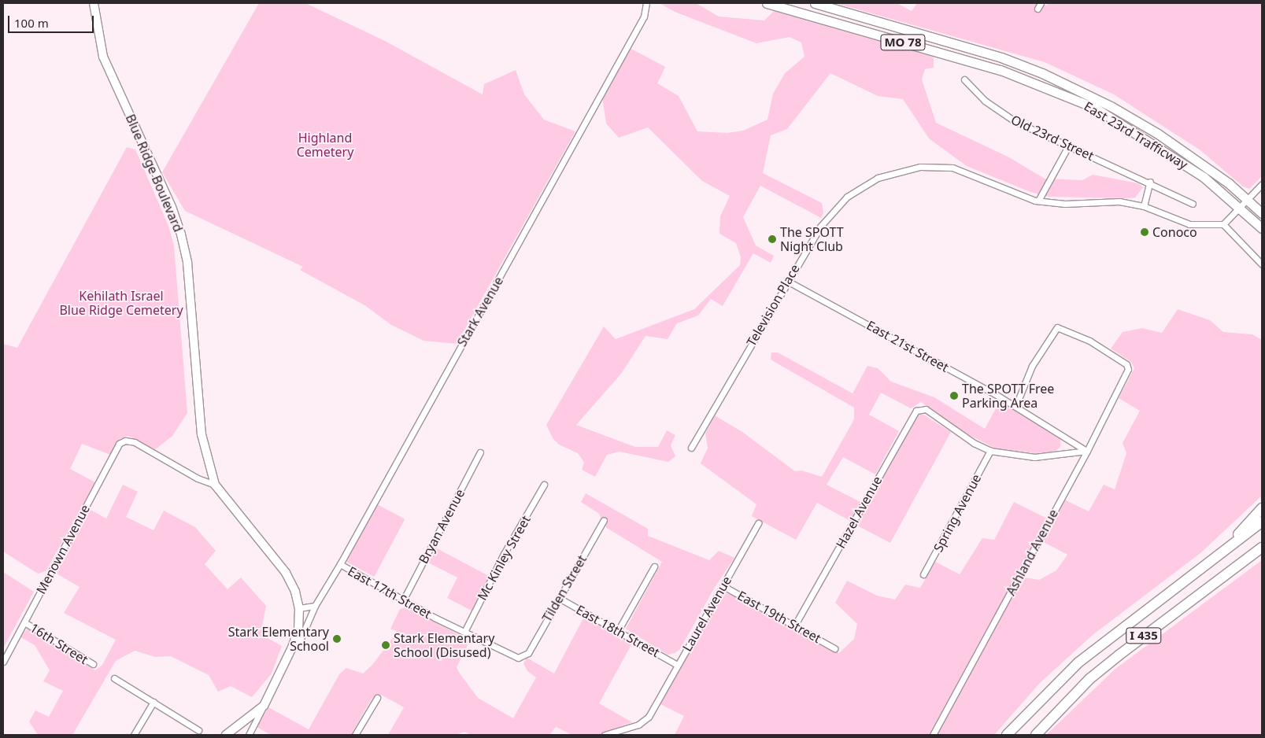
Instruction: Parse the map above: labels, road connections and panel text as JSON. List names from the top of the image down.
{
  "streets": {
    "highway": ["I 435"],
    "main road": [
      "MO 78",
      "East 23rd Trafficway",
      "Blue Ridge Boulevard",
      "Stark Avenue"
    ],
    "street": [
      "Old 23rd Street",
      "Television Place",
      "East 21st Street",
      "Hazel Avenue",
      "Spring Avenue",
      "Bryan Avenue",
      "Menown Avenue",
      "Ashland Avenue",
      "Mc Kinley Street",
      "Tilden Street",
      "East 17th Street",
      "Laurel Avenue",
      "East 19th Street",
      "East 18th Street",
      "16th Street"
    ]
  },
  "crossings": [
    ["Blue Ridge Boulevard", "Stark Avenue"],
    ["Blue Ridge Boulevard", "Menown Avenue"],
    ["Television Place", "East 21st Street"],
    ["Stark Avenue", "East 17th Street"],
    ["East 21st Street", "Ashland Avenue"],
    ["Hazel Avenue", "Spring Avenue"],
    ["Hazel Avenue", "East 19th Street"],
    ["Bryan Avenue", "East 17th Street"],
    ["Menown Avenue", "16th Street"],
    ["Mc Kinley Street", "East 17th Street"],
    ["Tilden Street", "East 17th Street"],
    ["Tilden Street", "East 18th Street"],
    ["Laurel Avenue", "East 19th Street"],
    ["Laurel Avenue", "East 18th Street"]
  ],
  "parks": ["Highland Cemetery", "Kehilath Israel Blue Ridge Cemetery"],
  "places": [
    "Conoco",
    "The SPOTT Night Club",
    "The SPOTT Free Parking Area",
    "Stark Elementary School",
    "Stark Elementary School (Disused)"
  ],
  "scale_bar": "100 m"
}
